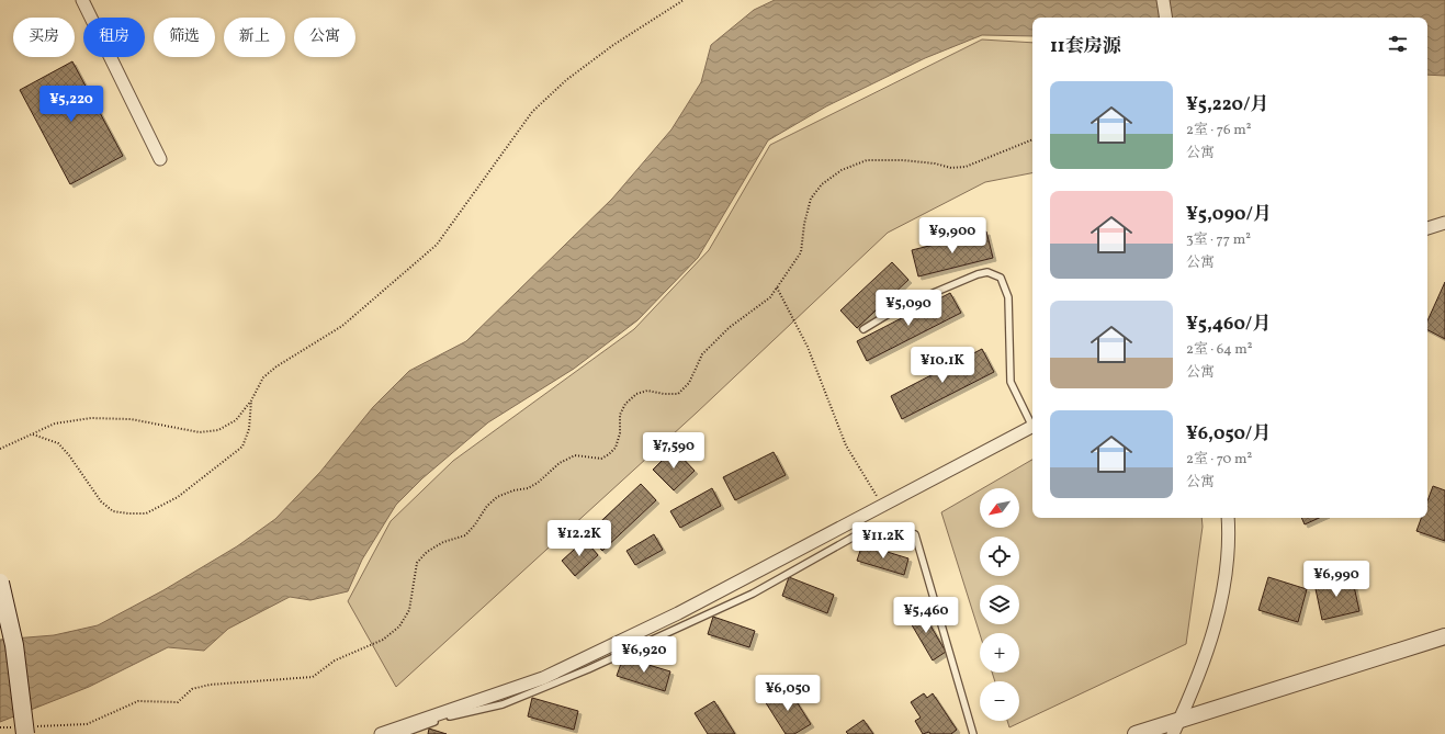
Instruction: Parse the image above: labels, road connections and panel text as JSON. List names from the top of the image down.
{
  "north": "bottom left",
  "page": {
    "chip": [
      "买房",
      "租房",
      "筛选",
      "新上",
      "公寓"
    ],
    "heading": "11套房源",
    "list": [
      {
        "name": "¥5,220/月",
        "note": "2室 · 76 m² · 公寓"
      },
      {
        "name": "¥5,090/月",
        "note": "3室 · 77 m² · 公寓"
      },
      {
        "name": "¥5,460/月",
        "note": "2室 · 64 m² · 公寓"
      },
      {
        "name": "¥6,050/月",
        "note": "2室 · 70 m² · 公寓"
      }
    ],
    "price": [
      "¥5,220",
      "¥9,900",
      "¥5,090",
      "¥10.1K",
      "¥7,590",
      "¥12.2K",
      "¥11.2K",
      "¥6,990",
      "¥5,460",
      "¥6,920",
      "¥6,050"
    ],
    "map_buttons": ["+", "−"]
  }
}
